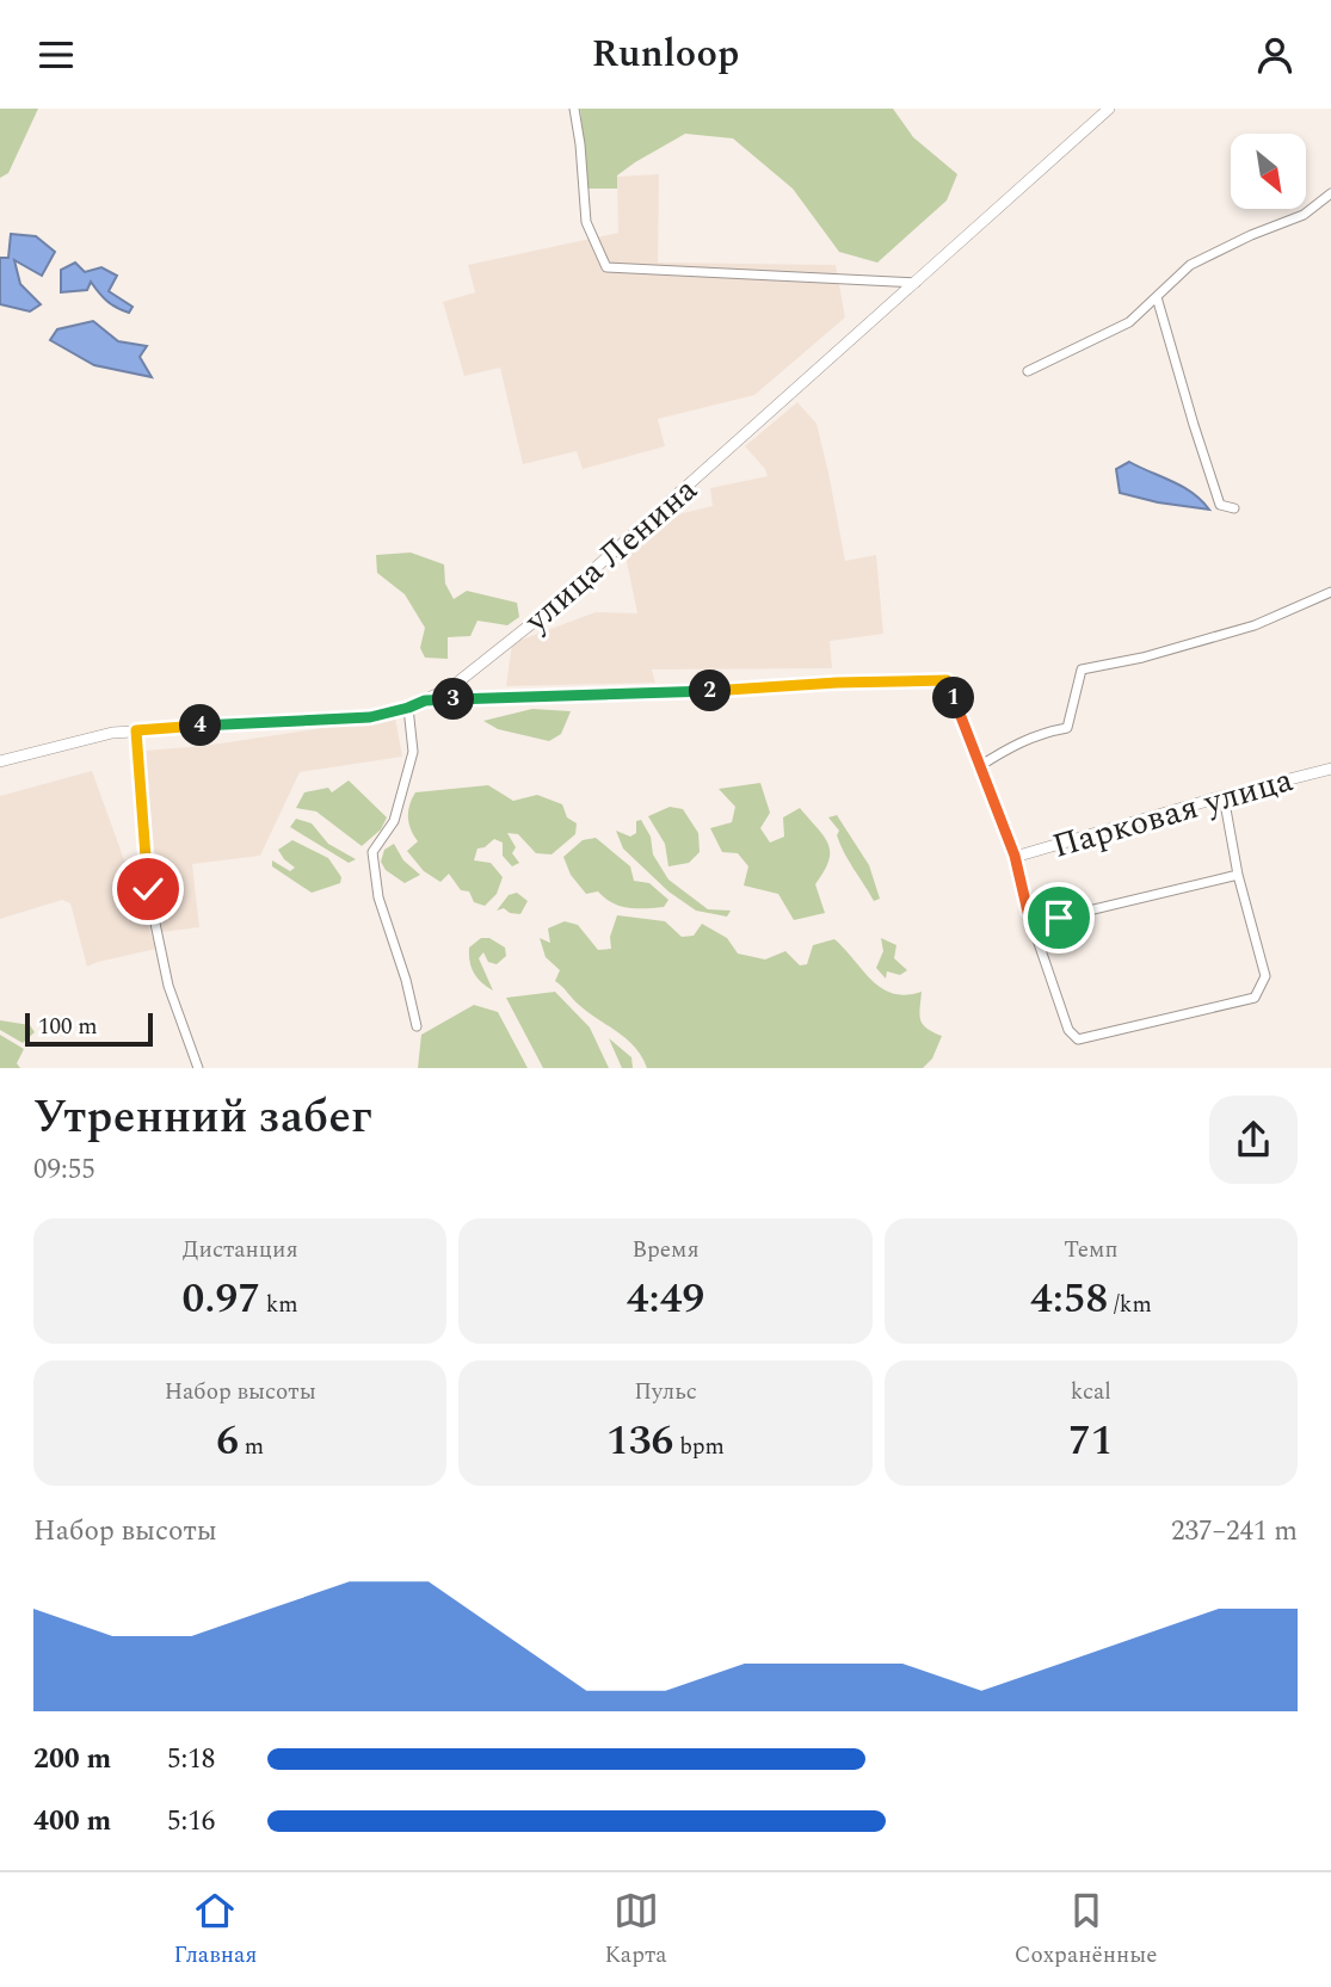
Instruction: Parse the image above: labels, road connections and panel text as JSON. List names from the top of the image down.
{
  "streets": {
    "street": ["улица Ленина", "Парковая улица"]
  },
  "scale_bar": "100 m",
  "north": "bottom right",
  "page": {
    "header": "Runloop",
    "pins": [
      "2",
      "1",
      "3",
      "4"
    ],
    "scale": "100 m",
    "heading": ["Утренний забег", "09:55"],
    "stats": [
      ["Дистанция", "0.97 km"],
      ["Время", "4:49"],
      ["Темп", "4:58 /km"],
      ["Набор высоты", "6 m"],
      ["Пульс", "136 bpm"],
      ["kcal", "71"]
    ],
    "chart": ["Набор высоты", "237–241 m"],
    "list": [
      {
        "name": "200 m",
        "note": "5:18"
      },
      {
        "name": "400 m",
        "note": "5:16"
      }
    ],
    "tabs": ["Главная", "Карта", "Сохранённые"]
  }
}
